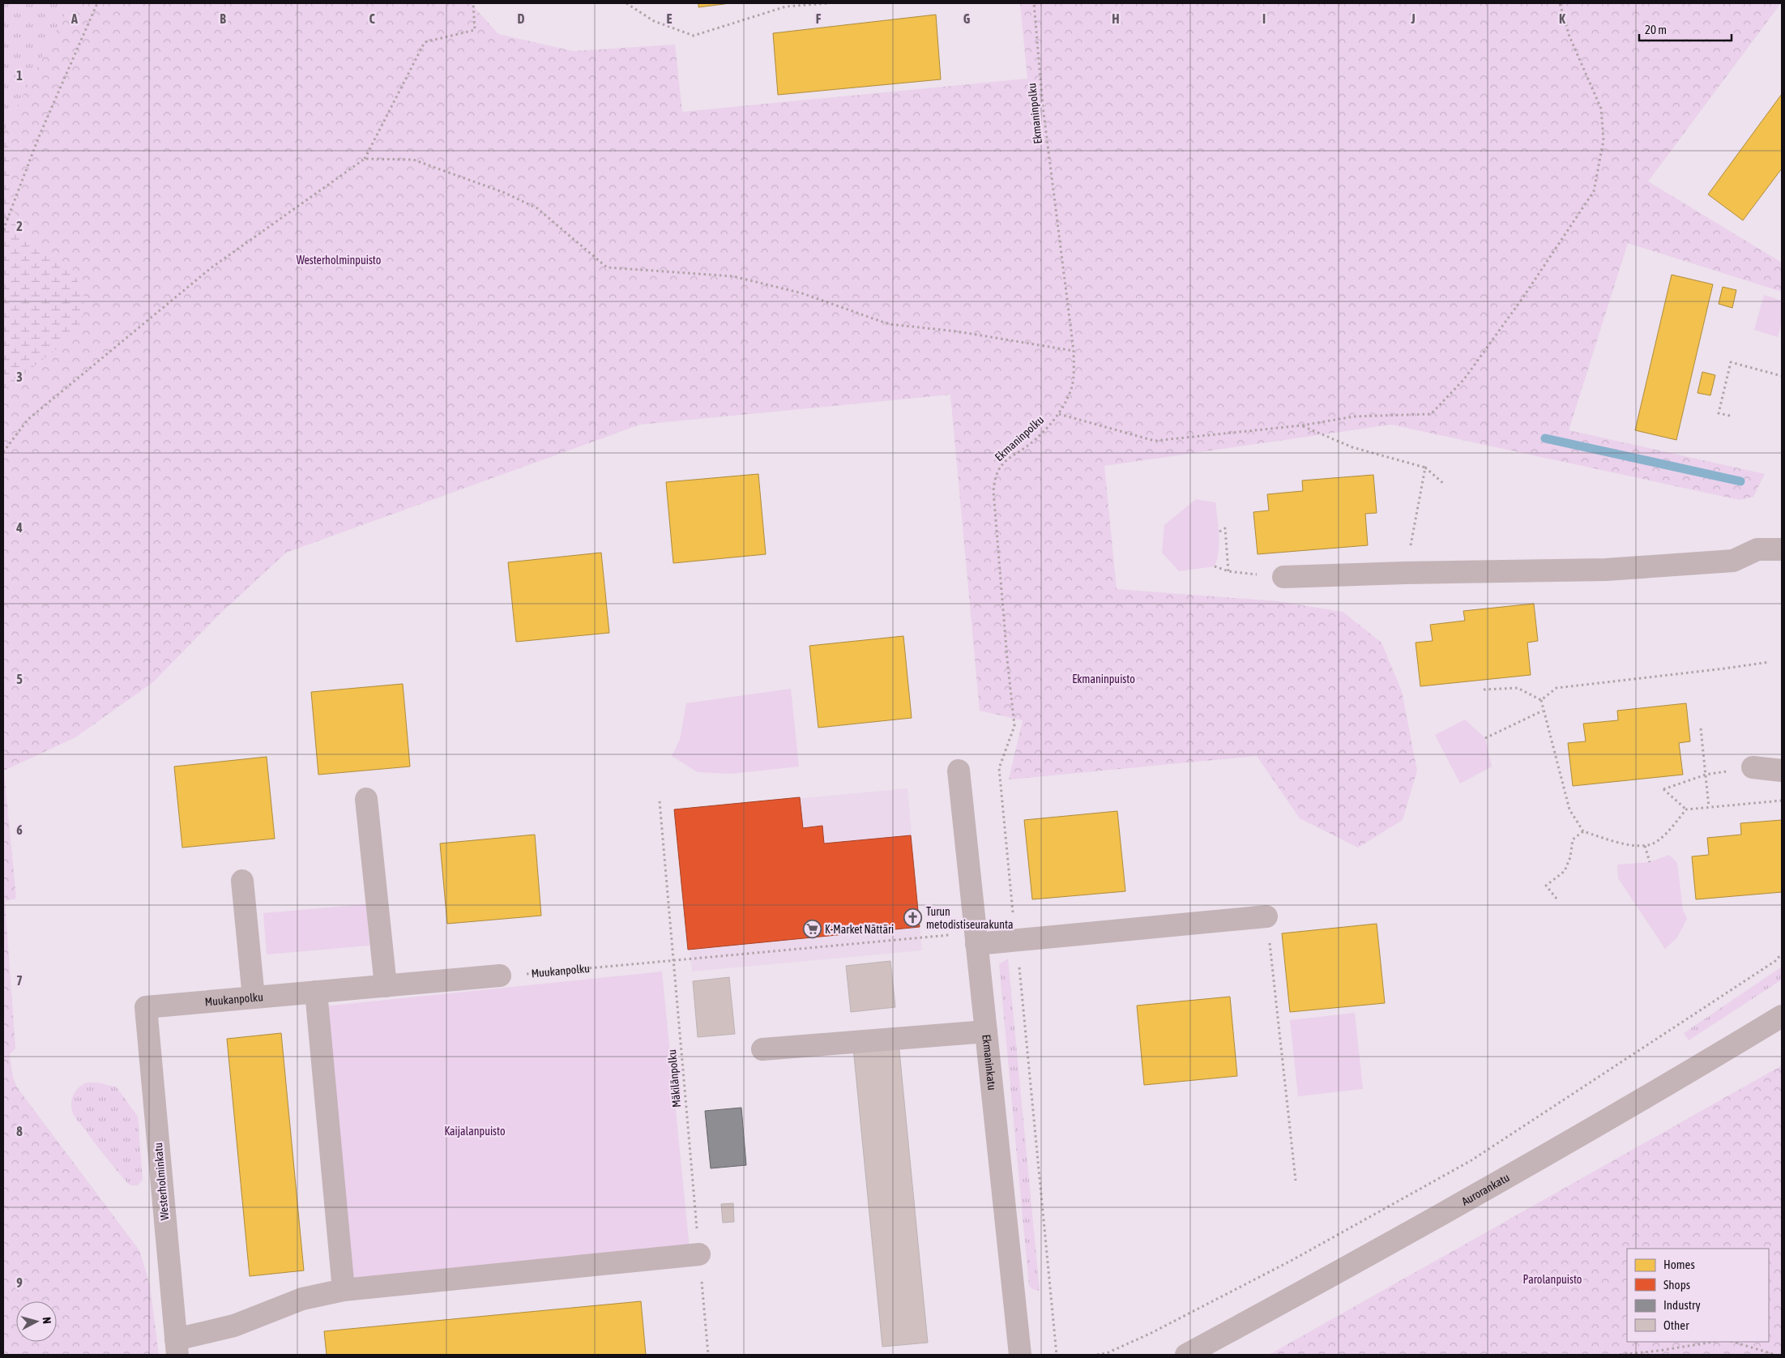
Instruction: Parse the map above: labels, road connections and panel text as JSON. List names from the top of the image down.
{
  "streets": {
    "street": [
      "Muukanpolku",
      "Ekmaninkatu",
      "Westerholminkatu",
      "Aurorankatu"
    ],
    "path": ["Ekmaninpolku", "Mäkilänpolku"]
  },
  "crossings": [
    ["Muukanpolku", "Ekmaninkatu"],
    ["Muukanpolku", "Mäkilänpolku"],
    ["Muukanpolku", "Westerholminkatu"]
  ],
  "parks": [
    "Westerholminpuisto",
    "Ekmaninpuisto",
    "Kaijalanpuisto",
    "Parolanpuisto"
  ],
  "places": {
    "church": ["Turun metodistiseurakunta"],
    "supermarket": ["K-Market Nättäri"]
  },
  "legend": [
    "Homes",
    "Shops",
    "Industry",
    "Other"
  ],
  "scale_bar": "20 m",
  "north": "right",
  "grid": {
    "columns": [
      "A",
      "B",
      "C",
      "D",
      "E",
      "F",
      "G",
      "H",
      "I",
      "J",
      "K"
    ],
    "rows": [
      "1",
      "2",
      "3",
      "4",
      "5",
      "6",
      "7",
      "8",
      "9"
    ]
  }
}
